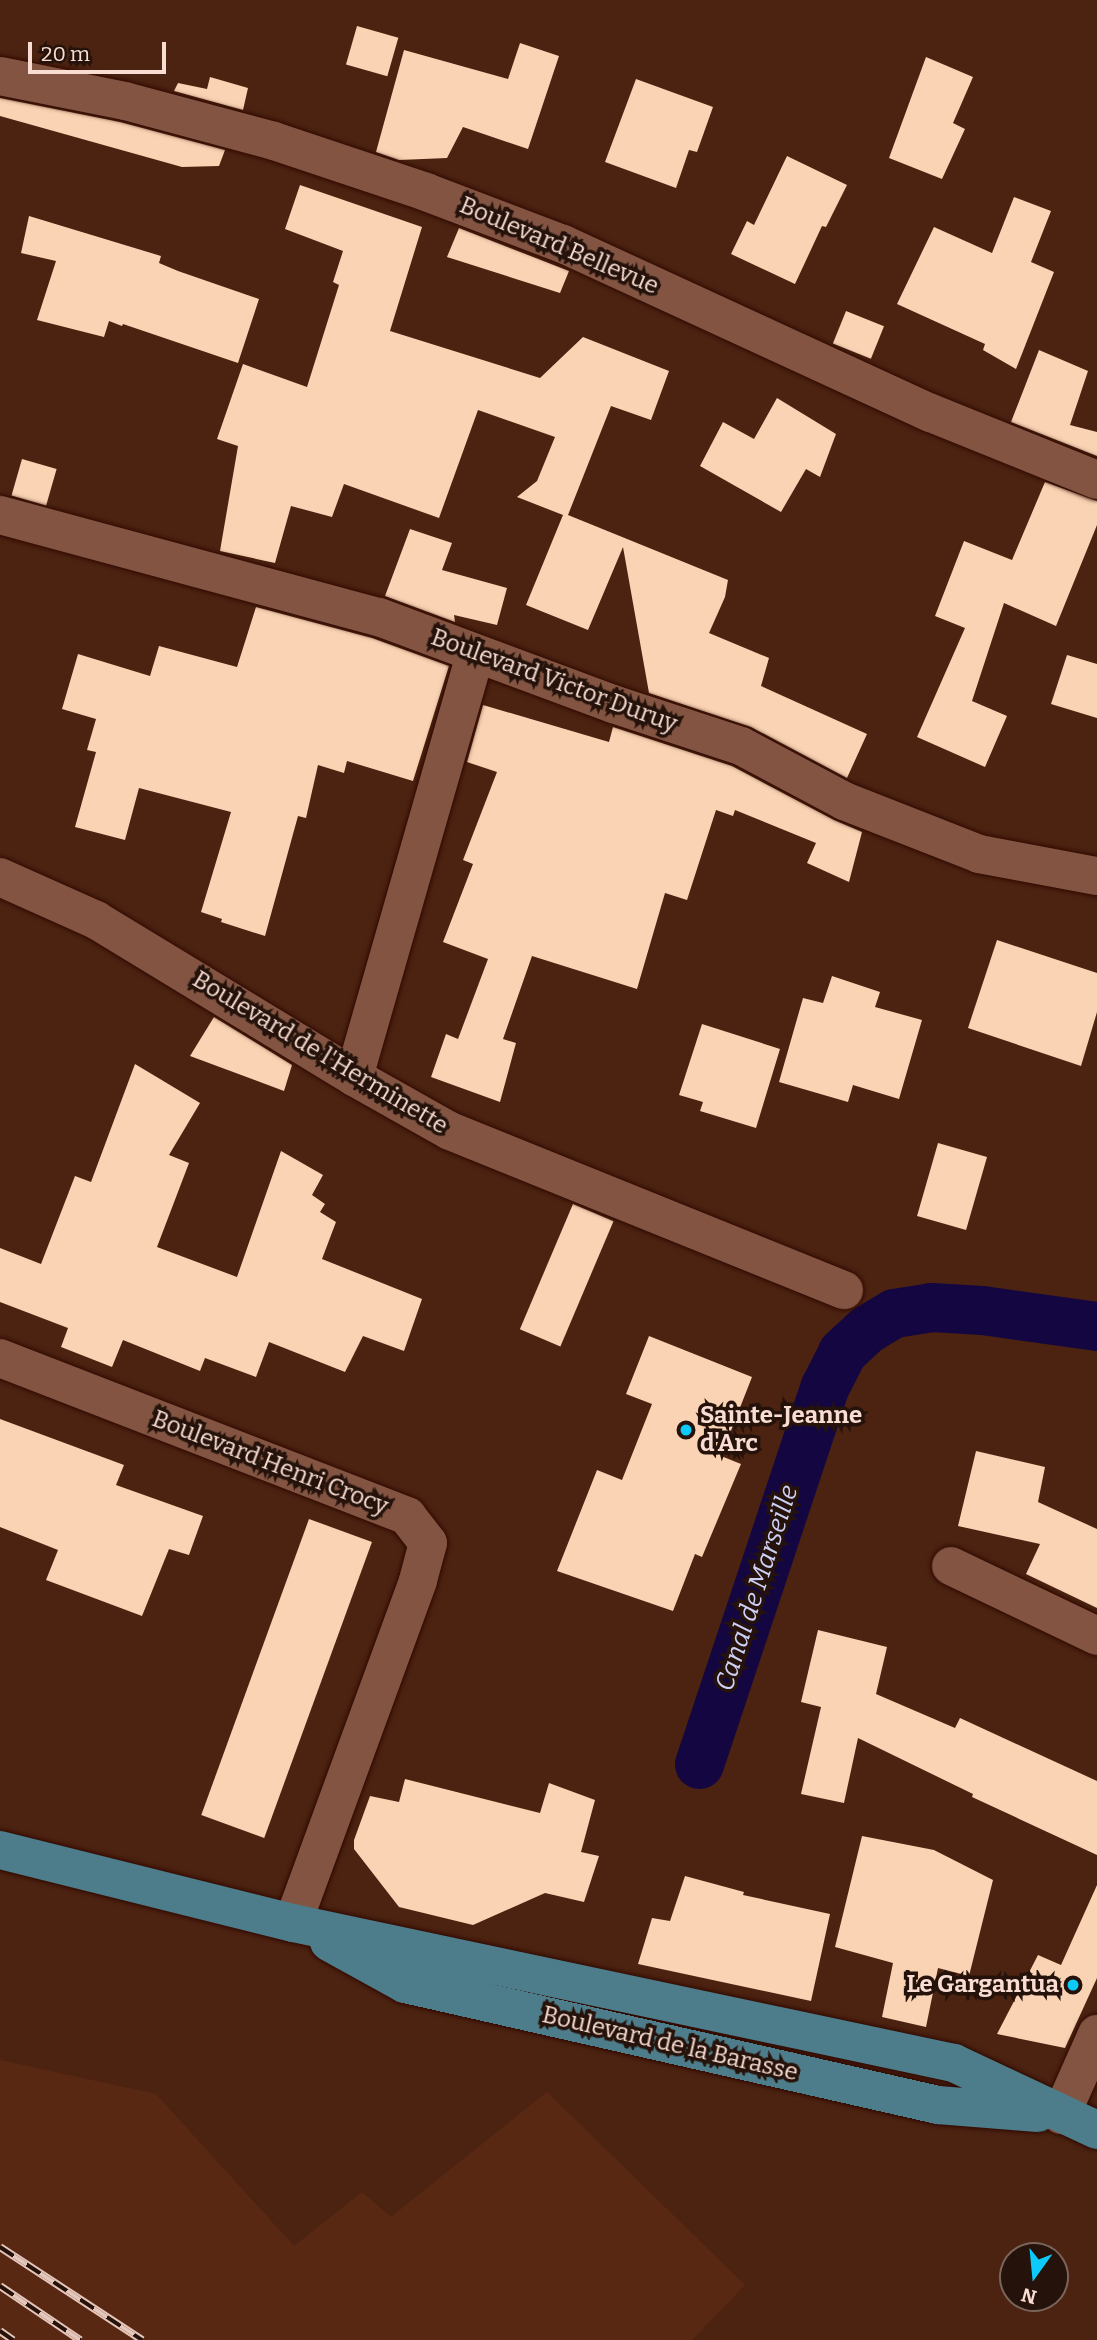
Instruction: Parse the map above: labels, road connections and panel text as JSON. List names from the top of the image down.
{
  "streets": {
    "main road": ["Boulevard de la Barasse"],
    "street": [
      "Boulevard Bellevue",
      "Boulevard Victor Duruy",
      "Boulevard de l'Herminette",
      "Boulevard Henri Crocy"
    ]
  },
  "crossings": [
    ["Boulevard Henri Crocy", "Boulevard de la Barasse"]
  ],
  "water": ["Canal de Marseille"],
  "places": ["Sainte-Jeanne d'Arc", "Le Gargantua"],
  "scale_bar": "20 m",
  "north": "bottom"
}
